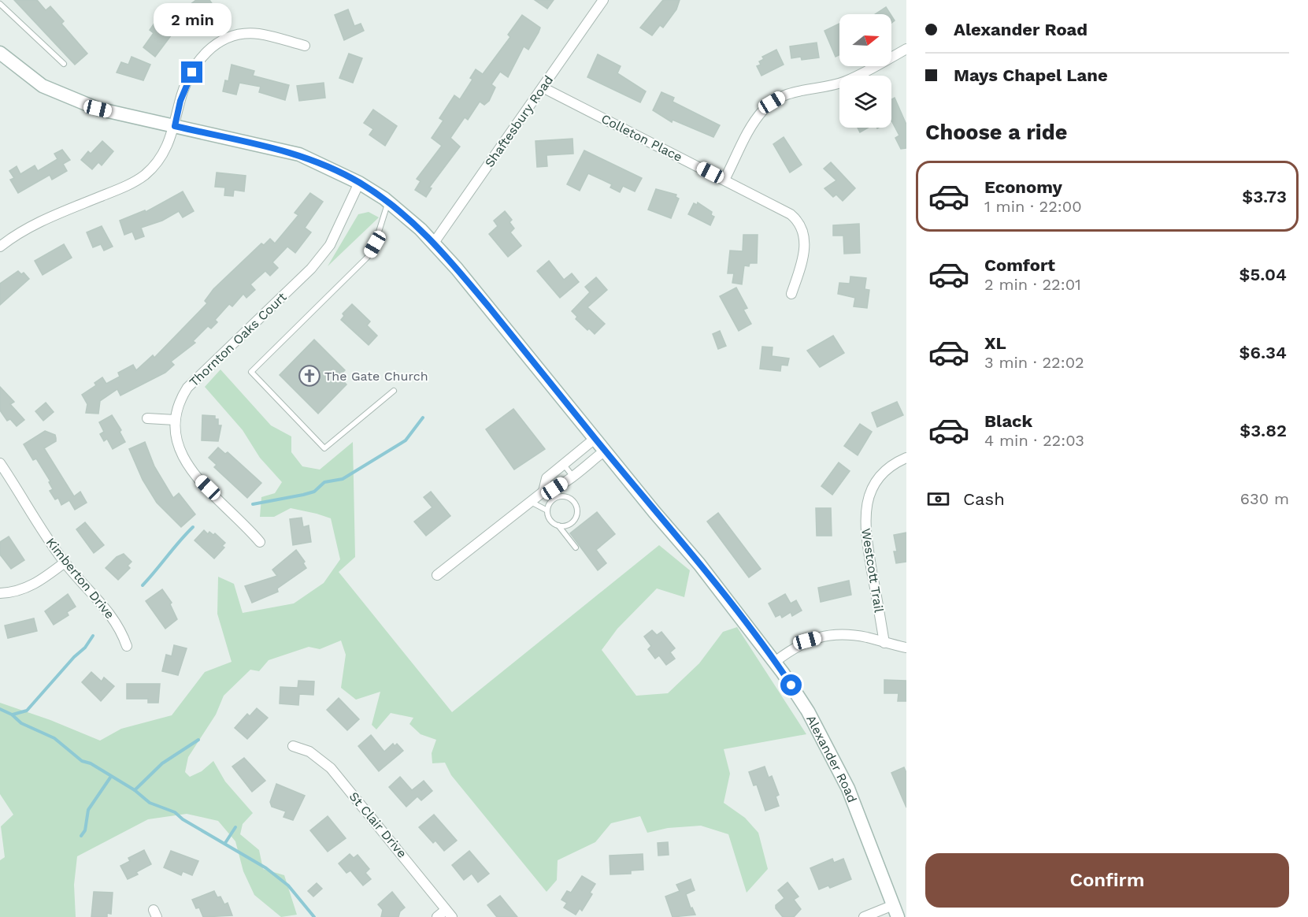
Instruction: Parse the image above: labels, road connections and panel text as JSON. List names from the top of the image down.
{
  "streets": {
    "street": [
      "Shaftesbury Road",
      "Colleton Place",
      "Thornton Oaks Court",
      "Westcott Trail",
      "Kimberton Drive",
      "Alexander Road",
      "St Clair Drive"
    ]
  },
  "crossings": [
    ["Shaftesbury Road", "Colleton Place"],
    ["Shaftesbury Road", "Alexander Road"],
    ["Thornton Oaks Court", "Alexander Road"]
  ],
  "places": {
    "church": ["The Gate Church"]
  },
  "north": "right",
  "page": {
    "banner": ["Alexander Road", "Mays Chapel Lane"],
    "bubble": "2 min",
    "heading": "Choose a ride",
    "list": [
      {
        "name": "Economy",
        "note": "1 min · 22:00",
        "value": "$3.73"
      },
      {
        "name": "Comfort",
        "note": "2 min · 22:01",
        "value": "$5.04"
      },
      {
        "name": "XL",
        "note": "3 min · 22:02",
        "value": "$6.34"
      },
      {
        "name": "Black",
        "note": "4 min · 22:03",
        "value": "$3.82"
      }
    ],
    "pay": ["Cash", "630 m"],
    "buttons": "Confirm"
  }
}
